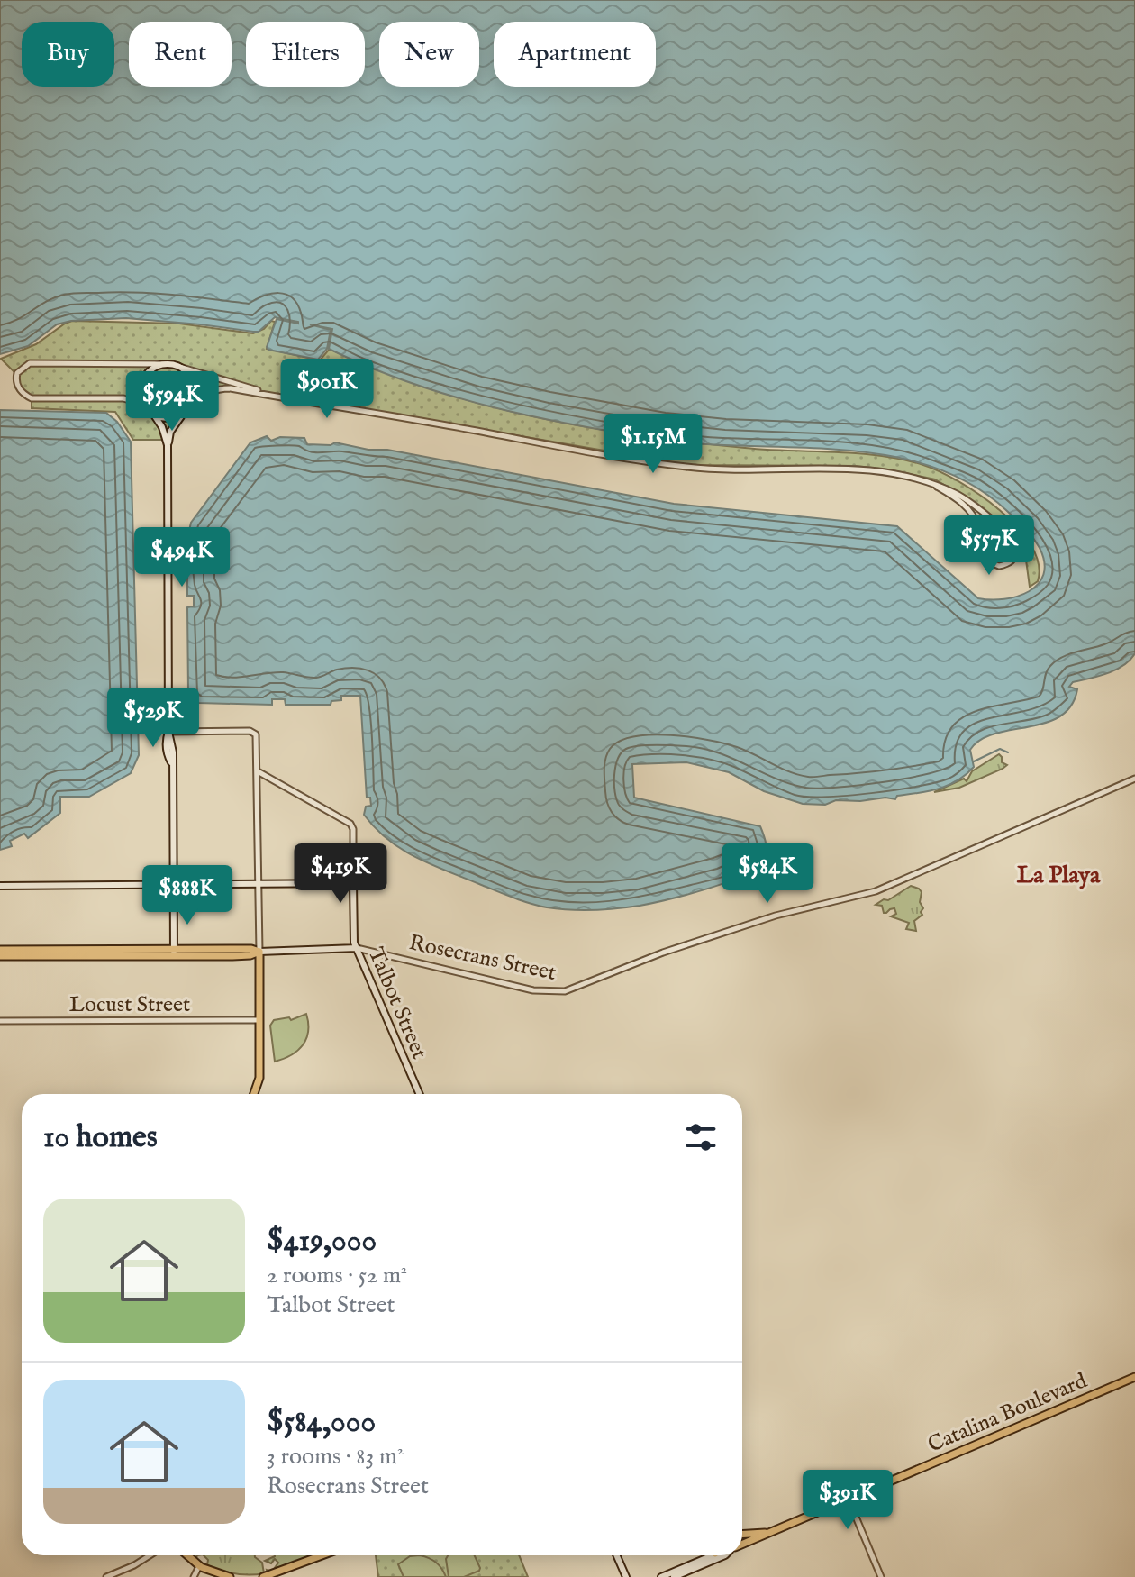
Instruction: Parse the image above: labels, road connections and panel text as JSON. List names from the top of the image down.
{
  "streets": {
    "main road": ["Rosecrans Street", "Talbot Street", "Catalina Boulevard"],
    "street": ["Locust Street"]
  },
  "crossings": [
    ["Rosecrans Street", "Talbot Street"]
  ],
  "districts": ["La Playa"],
  "page": {
    "chip": [
      "Buy",
      "Rent",
      "Filters",
      "New",
      "Apartment"
    ],
    "price": [
      "$901K",
      "$594K",
      "$1.15M",
      "$557K",
      "$494K",
      "$529K",
      "$419K",
      "$584K",
      "$888K",
      "$391K"
    ],
    "heading": "10 homes",
    "list": [
      {
        "name": "$419,000",
        "note": "2 rooms · 52 m² · Talbot Street"
      },
      {
        "name": "$584,000",
        "note": "3 rooms · 83 m² · Rosecrans Street"
      }
    ]
  }
}
